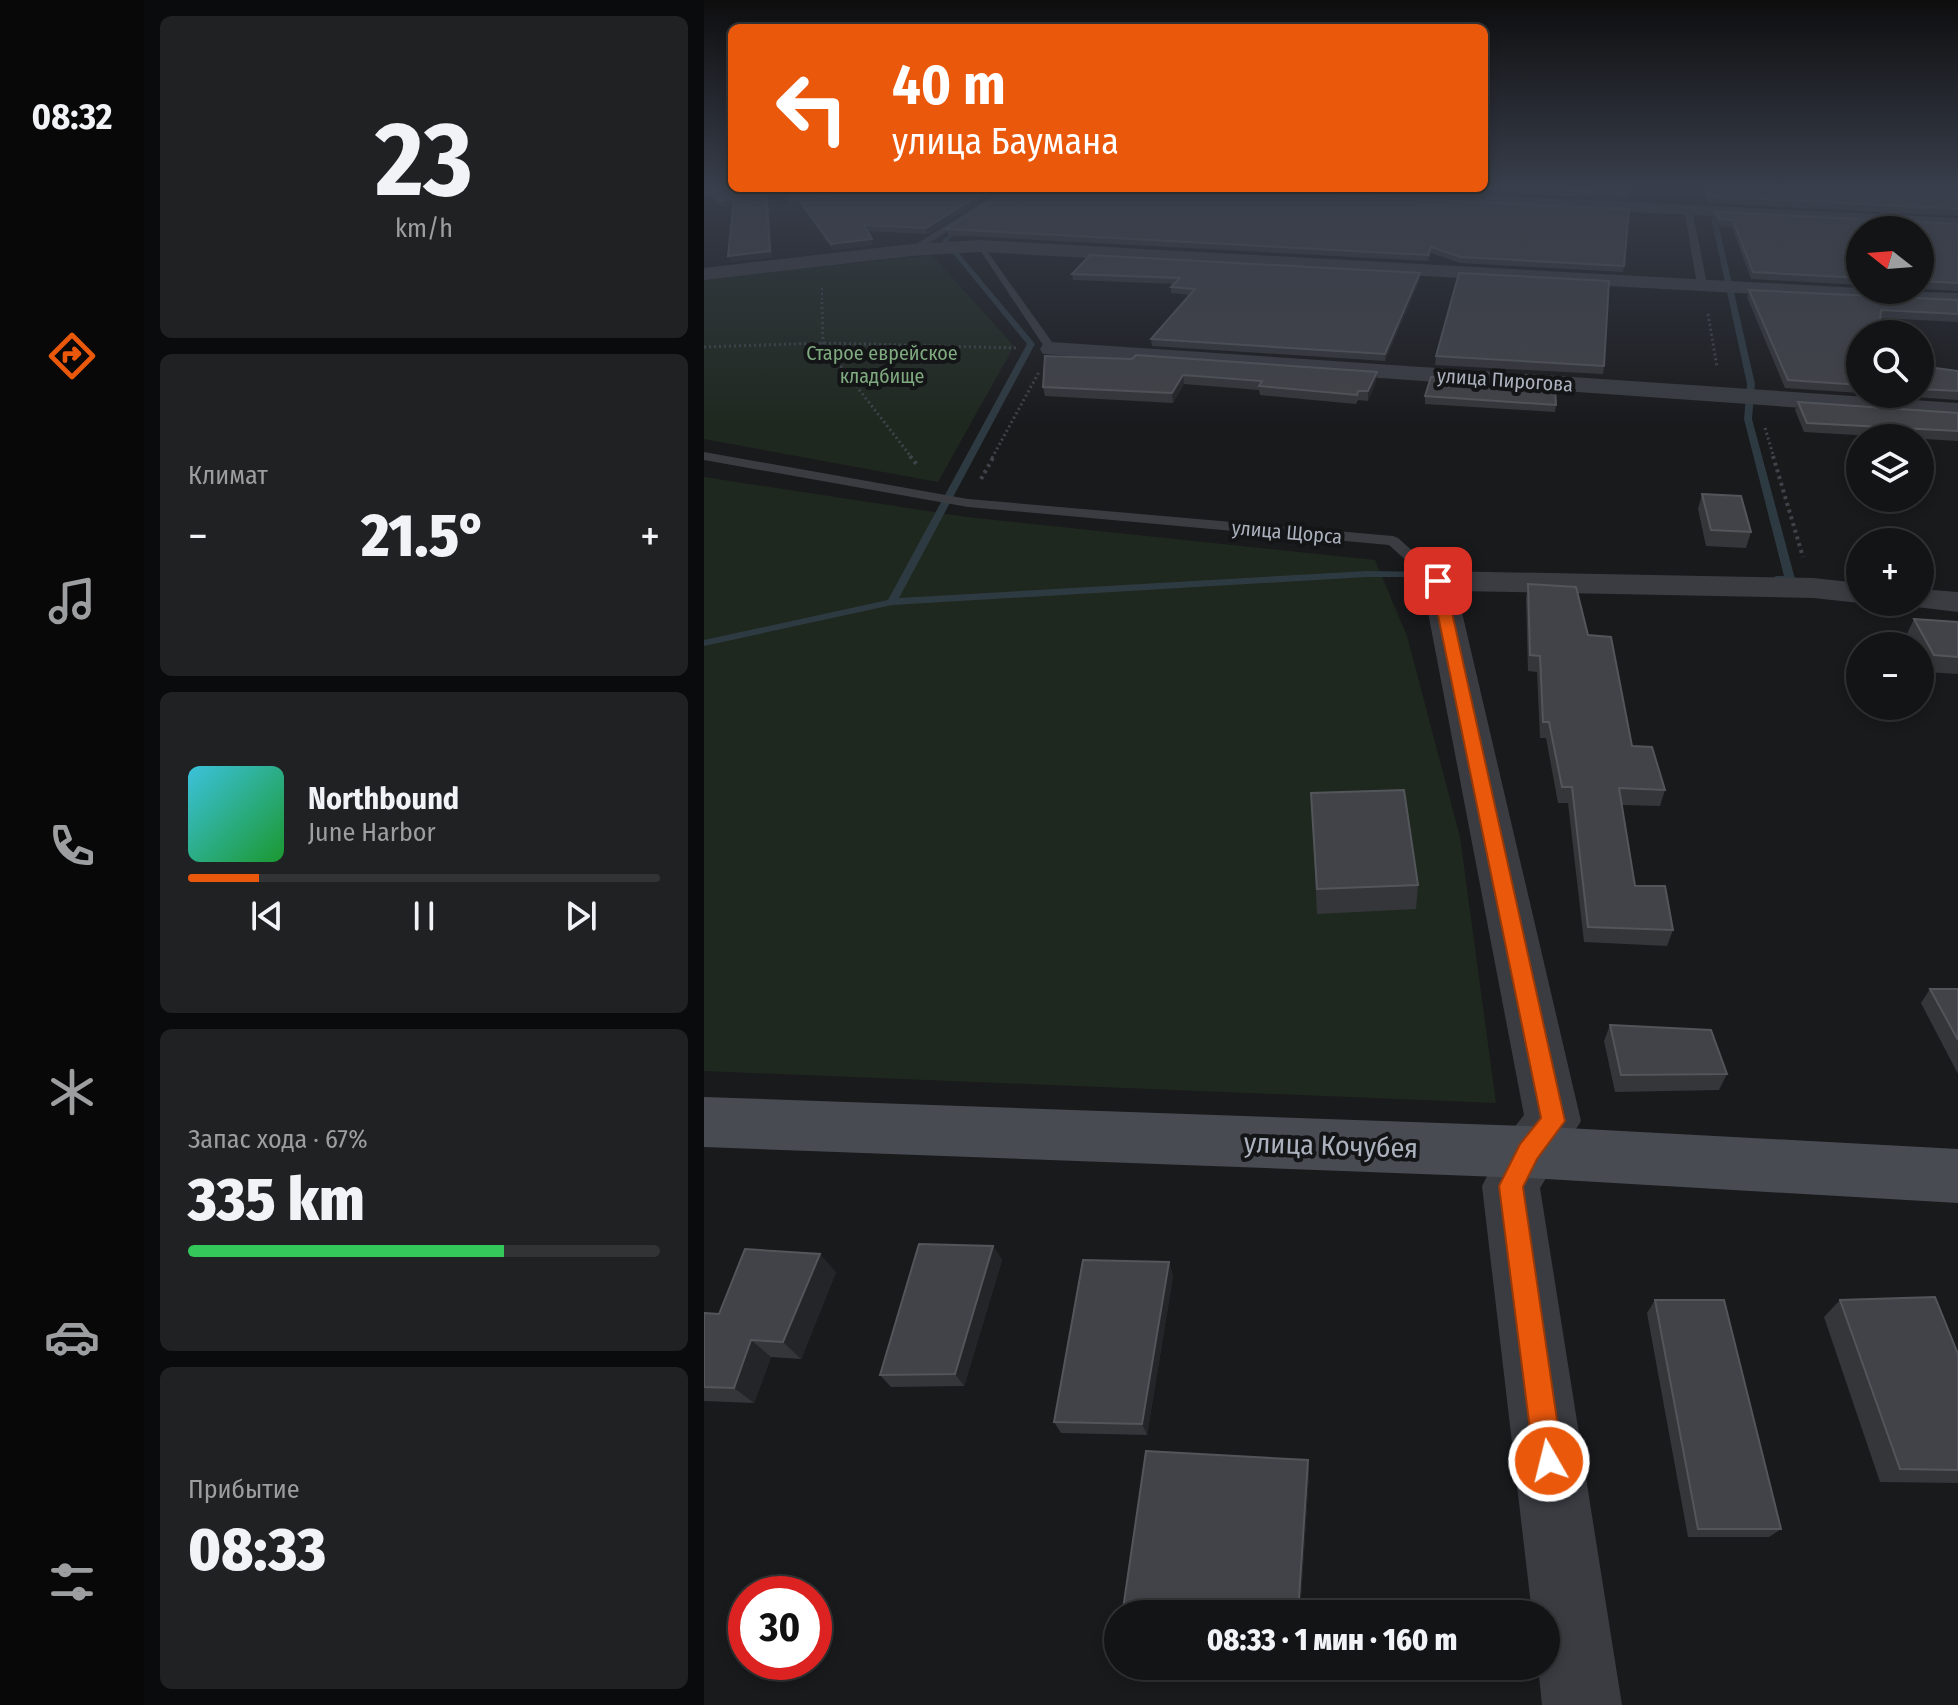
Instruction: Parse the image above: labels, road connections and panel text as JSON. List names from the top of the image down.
{
  "streets": {
    "main road": ["улица Кочубея"],
    "street": ["улица Пирогова"],
    "lane": ["улица Щорса"]
  },
  "parks": ["Старое еврейское кладбище"],
  "north": "left",
  "page": {
    "tabs": "08:32",
    "tile": [
      ["23", "km/h"],
      "Климат",
      ["Запас хода · 67%", "335 km"],
      ["Прибытие", "08:33"]
    ],
    "turn": ["40 m", "улица Баумана"],
    "map_buttons": ["+", "−"],
    "heat": ["−", "21.5°", "+"],
    "song": ["Northbound", "June Harbor"],
    "limit": "30",
    "trip": "08:33 · 1 мин · 160 m"
  }
}
